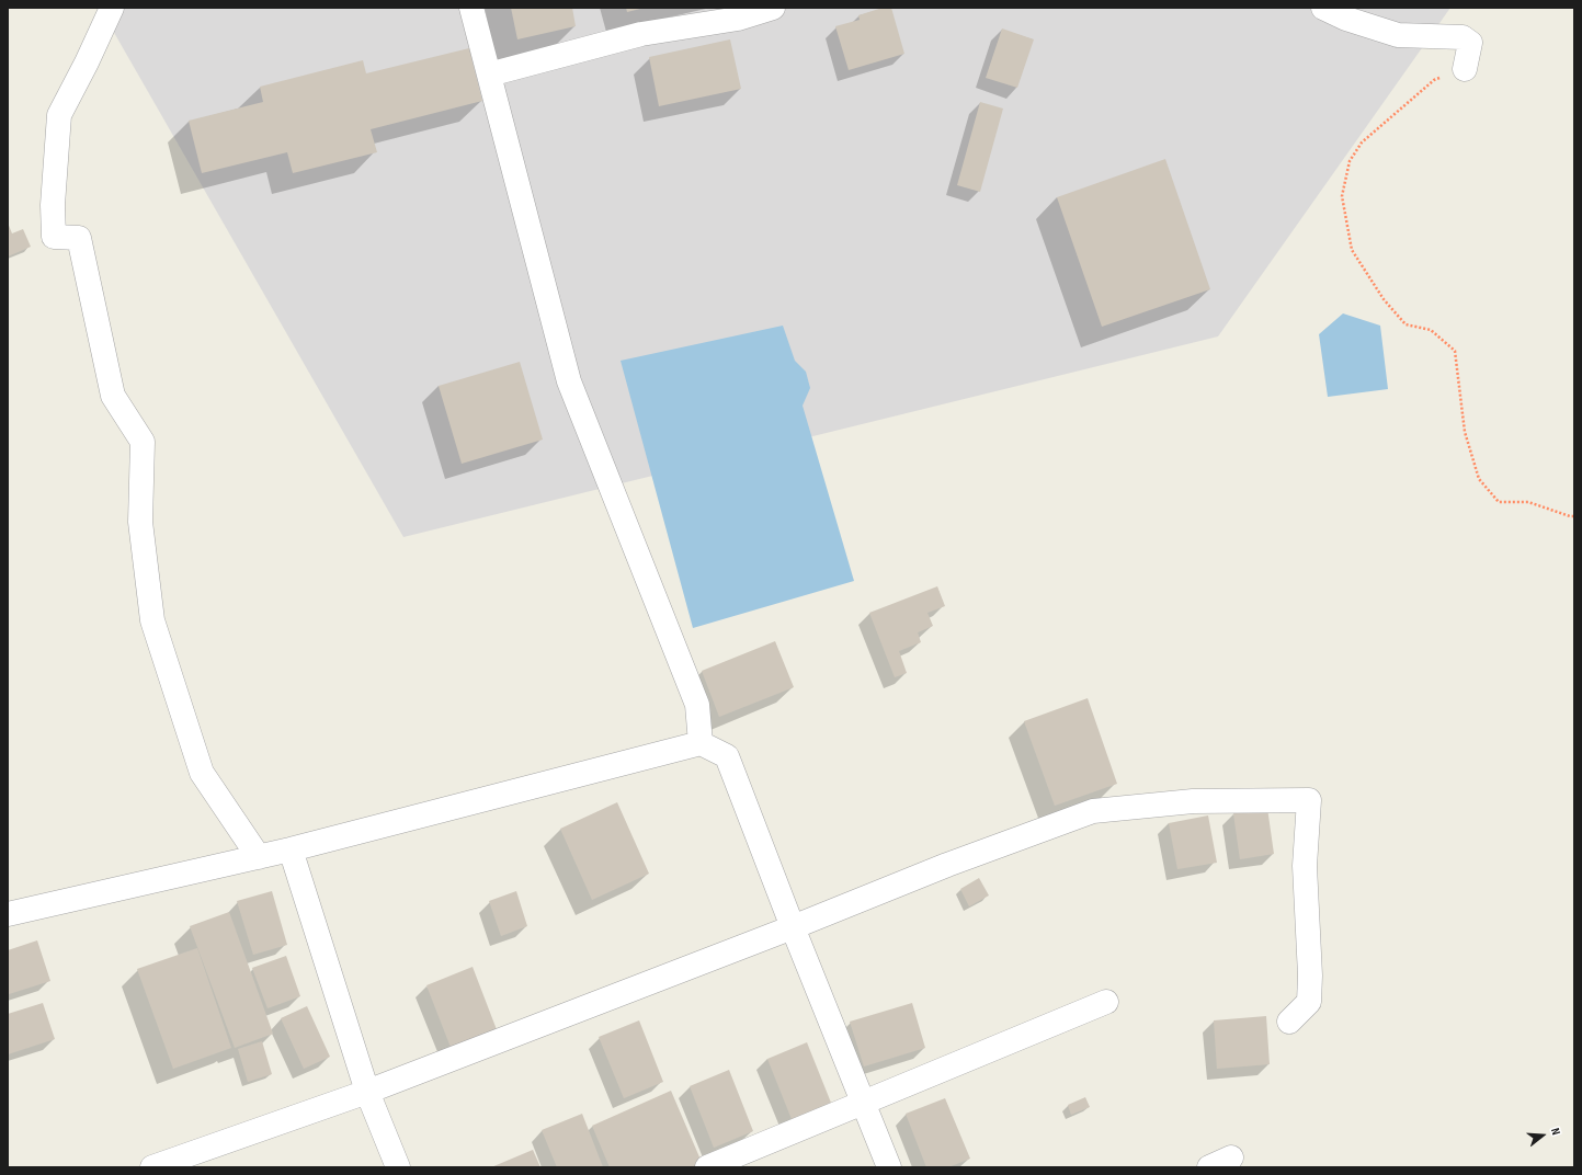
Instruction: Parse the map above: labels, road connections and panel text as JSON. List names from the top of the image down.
{
  "north": "right"
}
